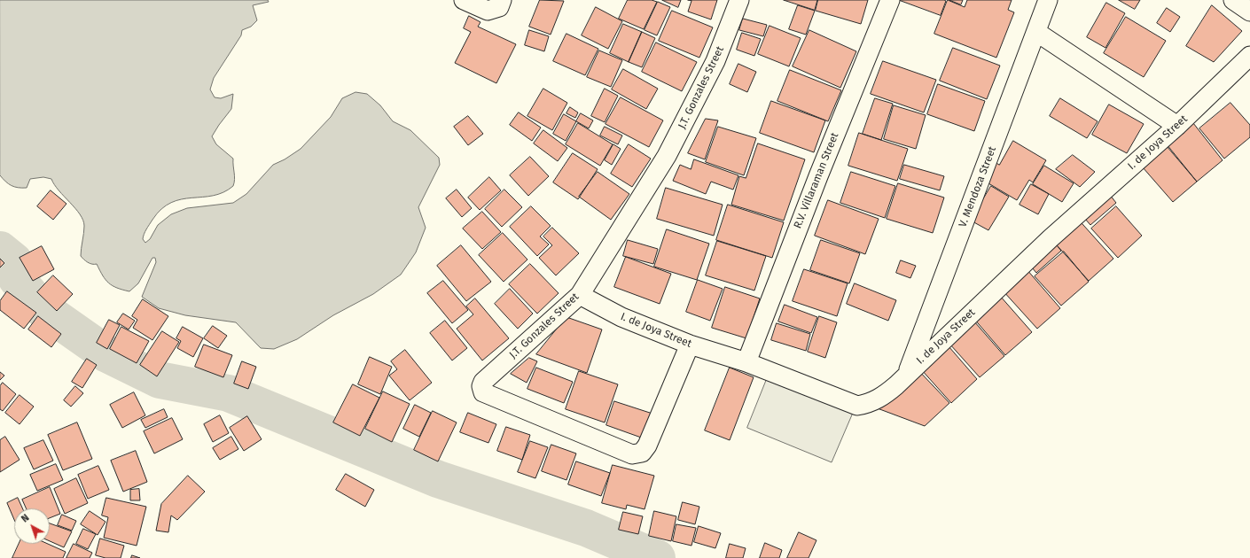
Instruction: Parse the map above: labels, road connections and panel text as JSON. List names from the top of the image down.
{
  "streets": {
    "street": [
      "J.T. Gonzales Street",
      "I. de Joya Street",
      "R.V. Villaraman Street",
      "V. Mendoza Street"
    ]
  },
  "crossings": [
    ["J.T. Gonzales Street", "I. de Joya Street"],
    ["I. de Joya Street", "R.V. Villaraman Street"],
    ["I. de Joya Street", "V. Mendoza Street"]
  ],
  "north": "top left"
}
